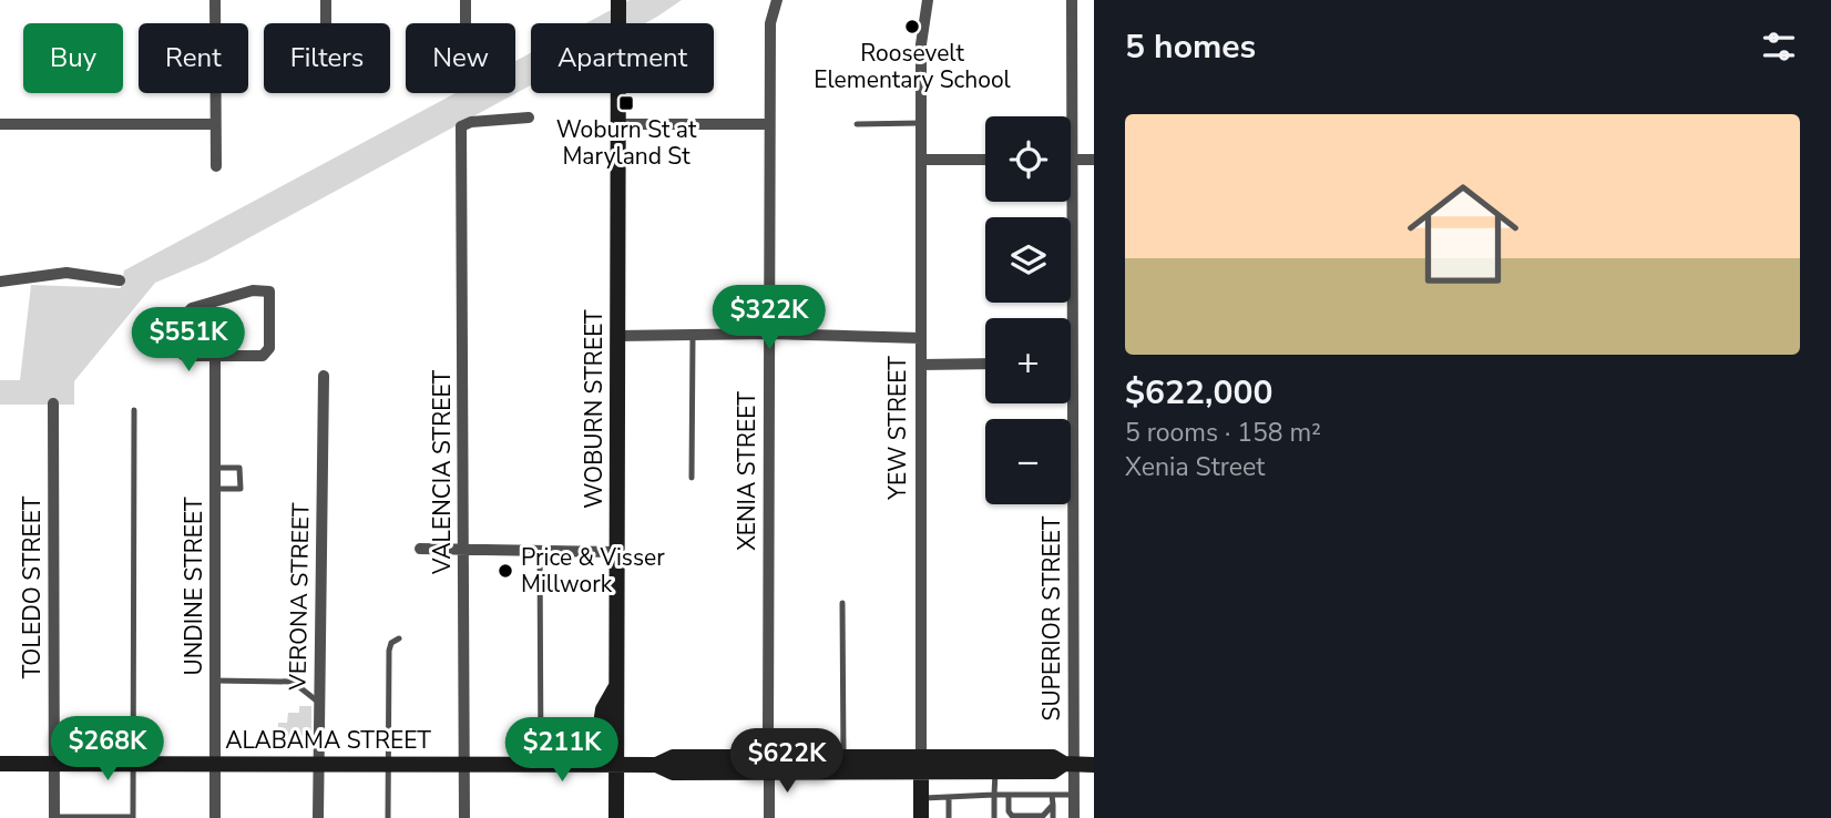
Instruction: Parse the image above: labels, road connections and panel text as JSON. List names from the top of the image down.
{
  "streets": {
    "main road": ["WOBURN STREET", "YEW STREET", "ALABAMA STREET"],
    "street": [
      "XENIA STREET",
      "VALENCIA STREET",
      "UNDINE STREET",
      "TOLEDO STREET",
      "VERONA STREET",
      "SUPERIOR STREET"
    ]
  },
  "crossings": [
    ["WOBURN STREET", "ALABAMA STREET"],
    ["YEW STREET", "ALABAMA STREET"],
    ["XENIA STREET", "ALABAMA STREET"],
    ["VALENCIA STREET", "ALABAMA STREET"],
    ["UNDINE STREET", "ALABAMA STREET"],
    ["TOLEDO STREET", "ALABAMA STREET"],
    ["VERONA STREET", "ALABAMA STREET"],
    ["SUPERIOR STREET", "ALABAMA STREET"]
  ],
  "places": {
    "other": ["Roosevelt Elementary School", "Price & Visser Millwork"],
    "transit": ["Woburn St at Maryland St"]
  },
  "page": {
    "heading": "5 homes",
    "chip": [
      "Buy",
      "Rent",
      "Filters",
      "New",
      "Apartment"
    ],
    "list": [
      {
        "name": "$622,000",
        "note": "5 rooms · 158 m² · Xenia Street"
      }
    ],
    "map_buttons": ["+", "−"],
    "price": [
      "$322K",
      "$551K",
      "$268K",
      "$211K",
      "$622K"
    ]
  }
}
